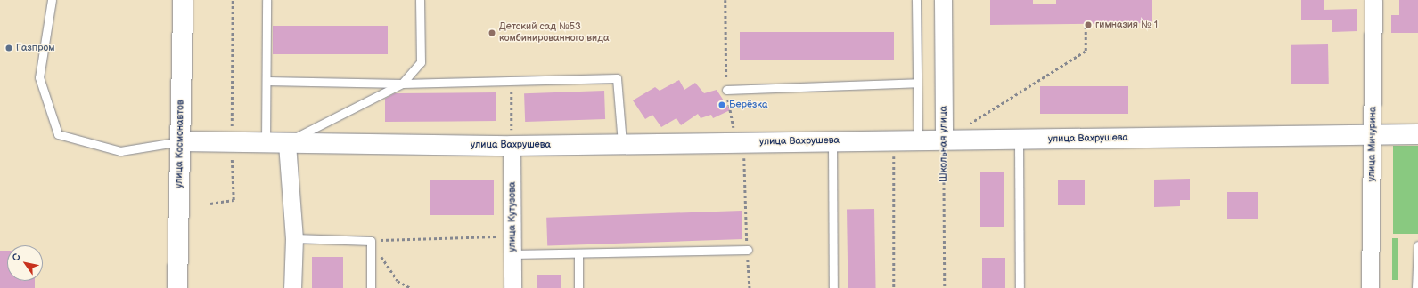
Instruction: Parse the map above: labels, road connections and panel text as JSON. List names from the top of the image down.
{
  "streets": {
    "main road": ["улица Вахрушева", "улица Космонавтов"],
    "street": ["Школьная улица", "улица Мичурина", "улица Кутузова"]
  },
  "crossings": [
    ["улица Вахрушева", "улица Космонавтов"],
    ["улица Вахрушева", "Школьная улица"],
    ["улица Вахрушева", "улица Мичурина"],
    ["улица Вахрушева", "улица Кутузова"]
  ],
  "places": [
    "гимназия № 1",
    "Детский сад №53 комбинированного вида",
    "Газпром",
    "Берёзка"
  ],
  "north": "top left"
}
